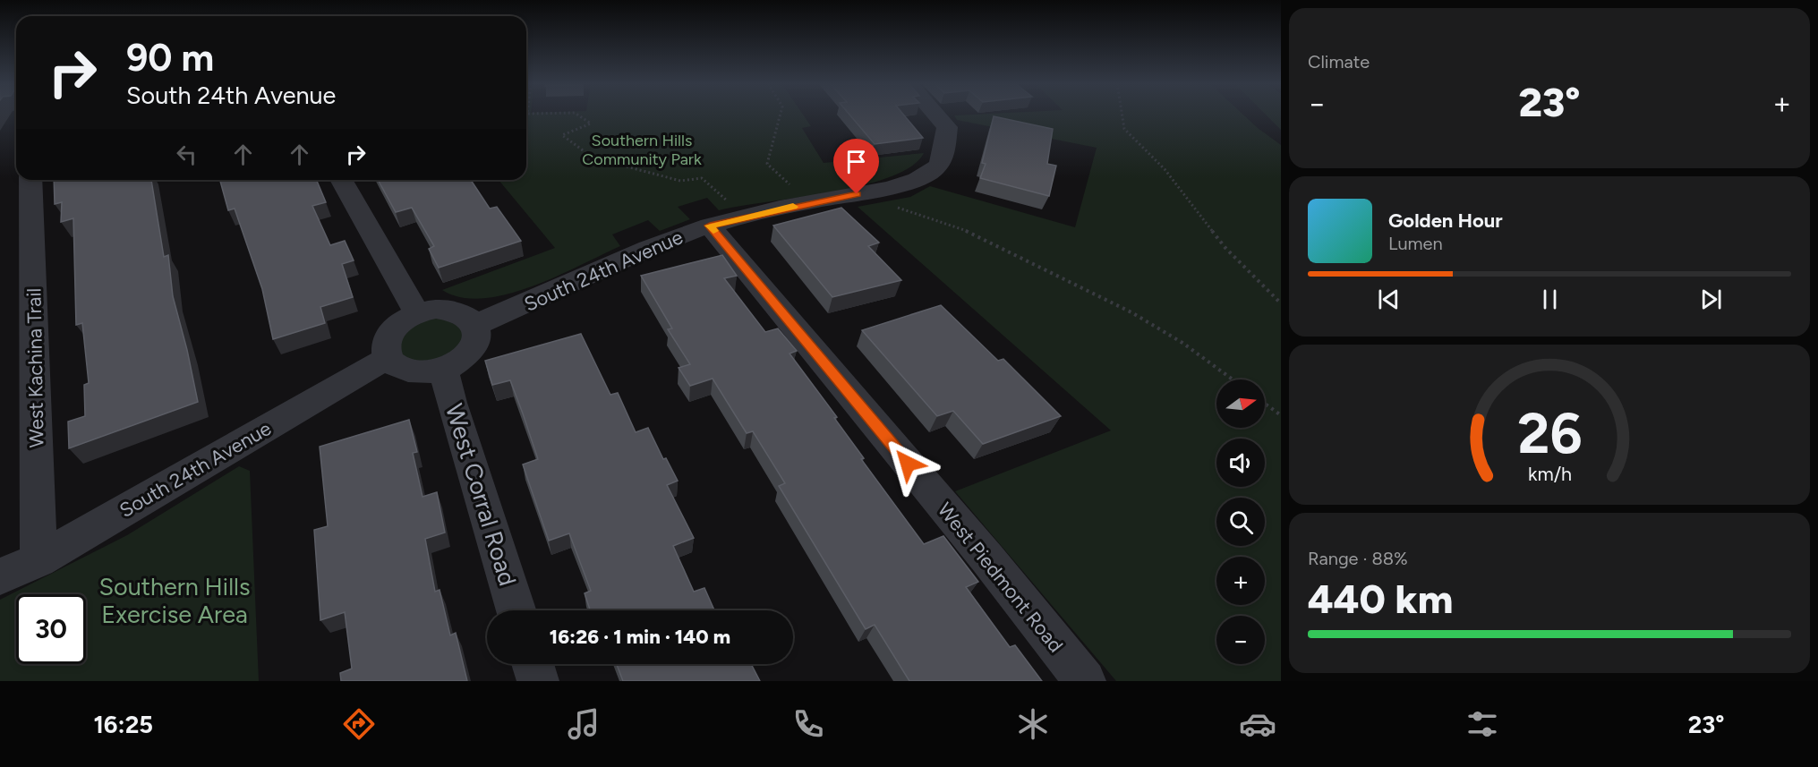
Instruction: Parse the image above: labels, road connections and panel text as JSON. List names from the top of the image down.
{
  "streets": {
    "street": [
      "South 24th Avenue",
      "West Kachina Trail",
      "West Corral Road",
      "West Piedmont Road"
    ]
  },
  "crossings": [
    ["South 24th Avenue", "West Kachina Trail"],
    ["South 24th Avenue", "West Corral Road"],
    ["South 24th Avenue", "West Piedmont Road"]
  ],
  "parks": ["Southern Hills Community Park", "Southern Hills Exercise Area"],
  "north": "right",
  "page": {
    "tile": [
      "Climate",
      ["Range · 88%", "440 km"]
    ],
    "turn": ["90 m", "South 24th Avenue"],
    "heat": ["−", "23°", "+"],
    "song": ["Golden Hour", "Lumen"],
    "map_buttons": ["+", "−"],
    "limit": "30",
    "trip": "16:26 · 1 min · 140 m",
    "tabs": ["16:25", "23°"],
    "gauge": ["26", "km/h"]
  }
}
